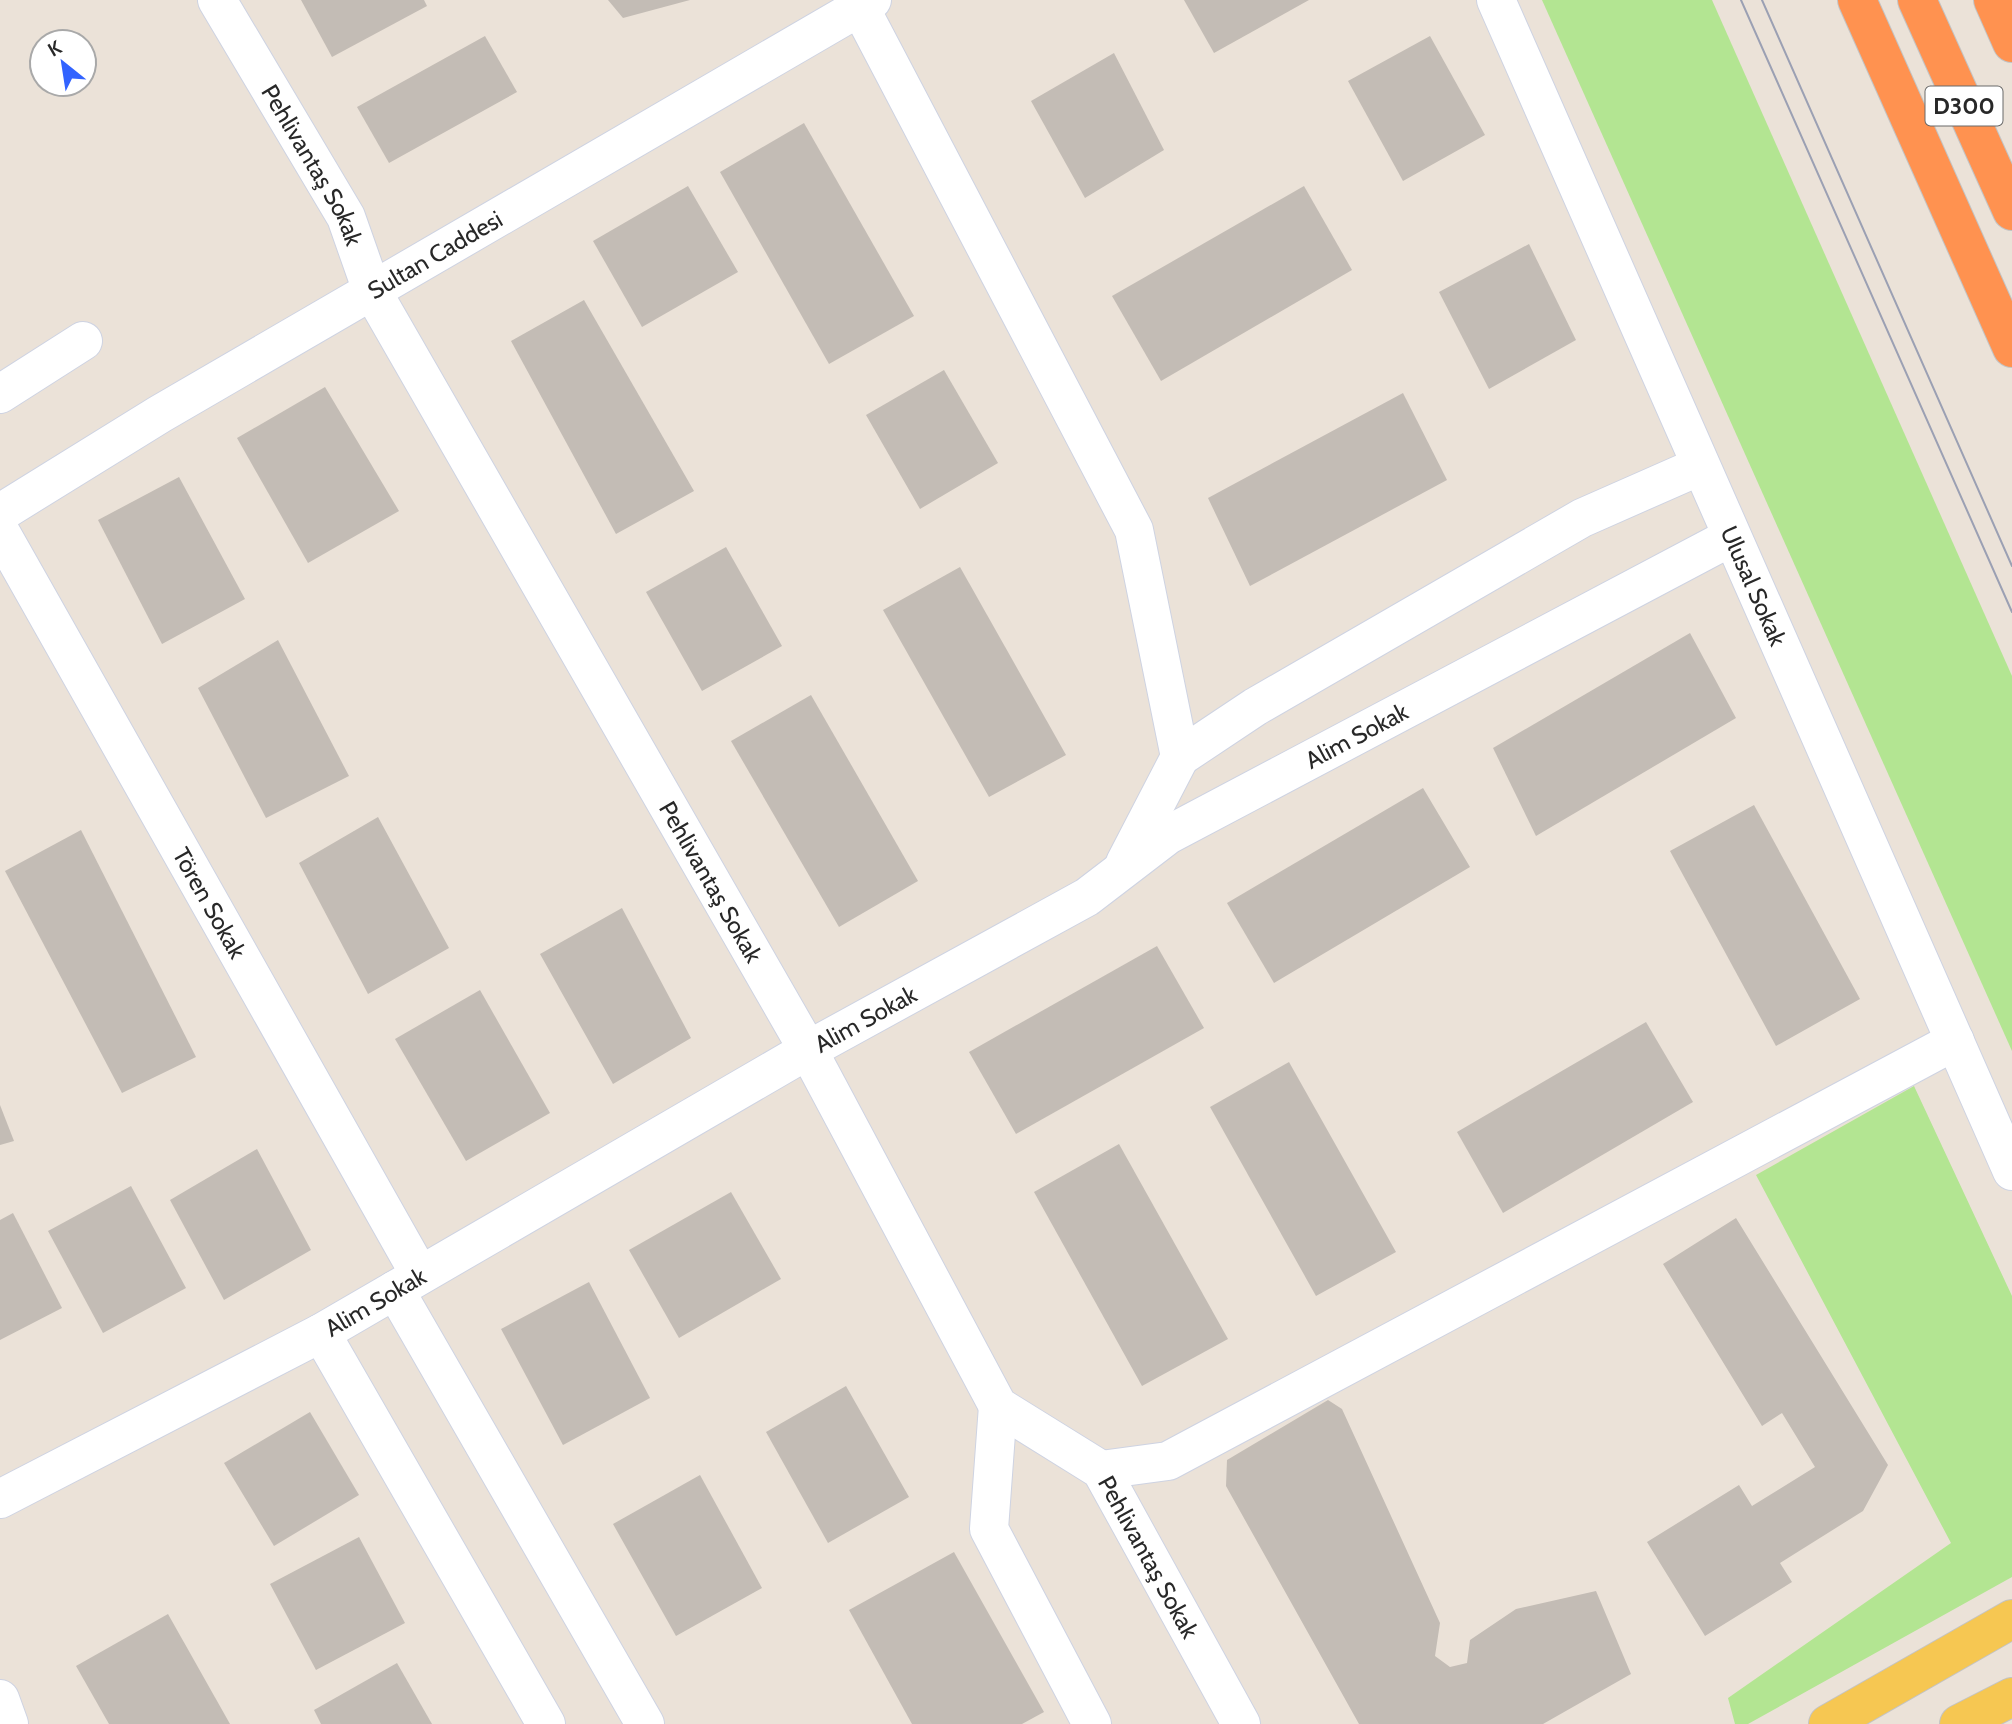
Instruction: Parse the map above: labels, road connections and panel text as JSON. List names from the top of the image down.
{
  "streets": {
    "highway": ["D300"],
    "street": [
      "Pehlivantaş Sokak",
      "Sultan Caddesi",
      "Ulusal Sokak",
      "Alim Sokak",
      "Tören Sokak"
    ]
  },
  "crossings": [
    ["Pehlivantaş Sokak", "Sultan Caddesi"],
    ["Pehlivantaş Sokak", "Alim Sokak"],
    ["Ulusal Sokak", "Alim Sokak"],
    ["Alim Sokak", "Tören Sokak"]
  ],
  "north": "top left"
}
